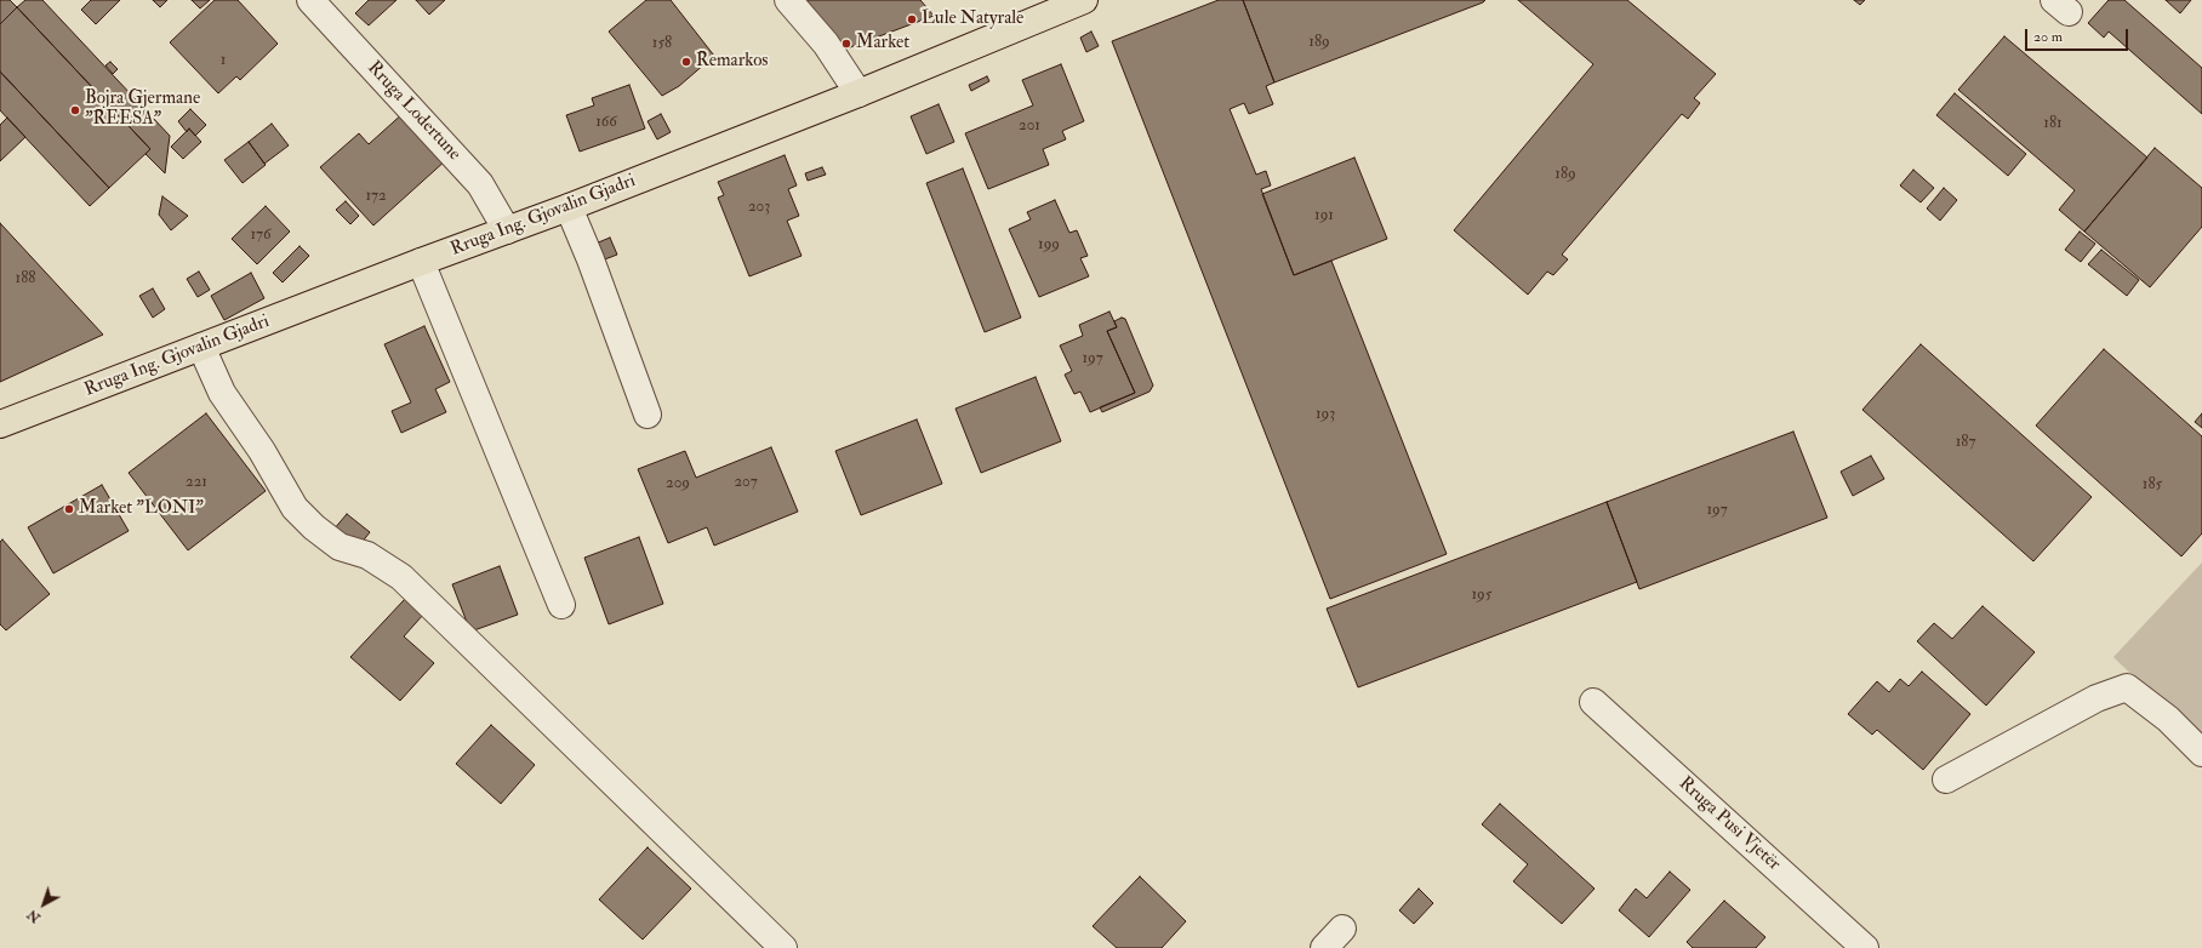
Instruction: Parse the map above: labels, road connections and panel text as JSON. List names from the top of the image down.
{
  "streets": {
    "main road": ["Rruga Ing. Gjovalin Gjadri"],
    "street": ["Rruga Lodertune", "Rruga Pusi Vjetër"]
  },
  "crossings": [
    ["Rruga Lodertune", "Rruga Ing. Gjovalin Gjadri"]
  ],
  "places": [
    "Lule Natyrale",
    "Market",
    "Remarkos",
    "Bojra Gjermane \"REESA\"",
    "Market \"LONI\""
  ],
  "house_numbers": [
    "189",
    "158",
    "1",
    "166",
    "181",
    "201",
    "189",
    "172",
    "203",
    "191",
    "176",
    "199",
    "188",
    "197",
    "193",
    "187",
    "221",
    "207",
    "209",
    "185",
    "197",
    "195"
  ],
  "scale_bar": "20 m",
  "north": "bottom left"
}
